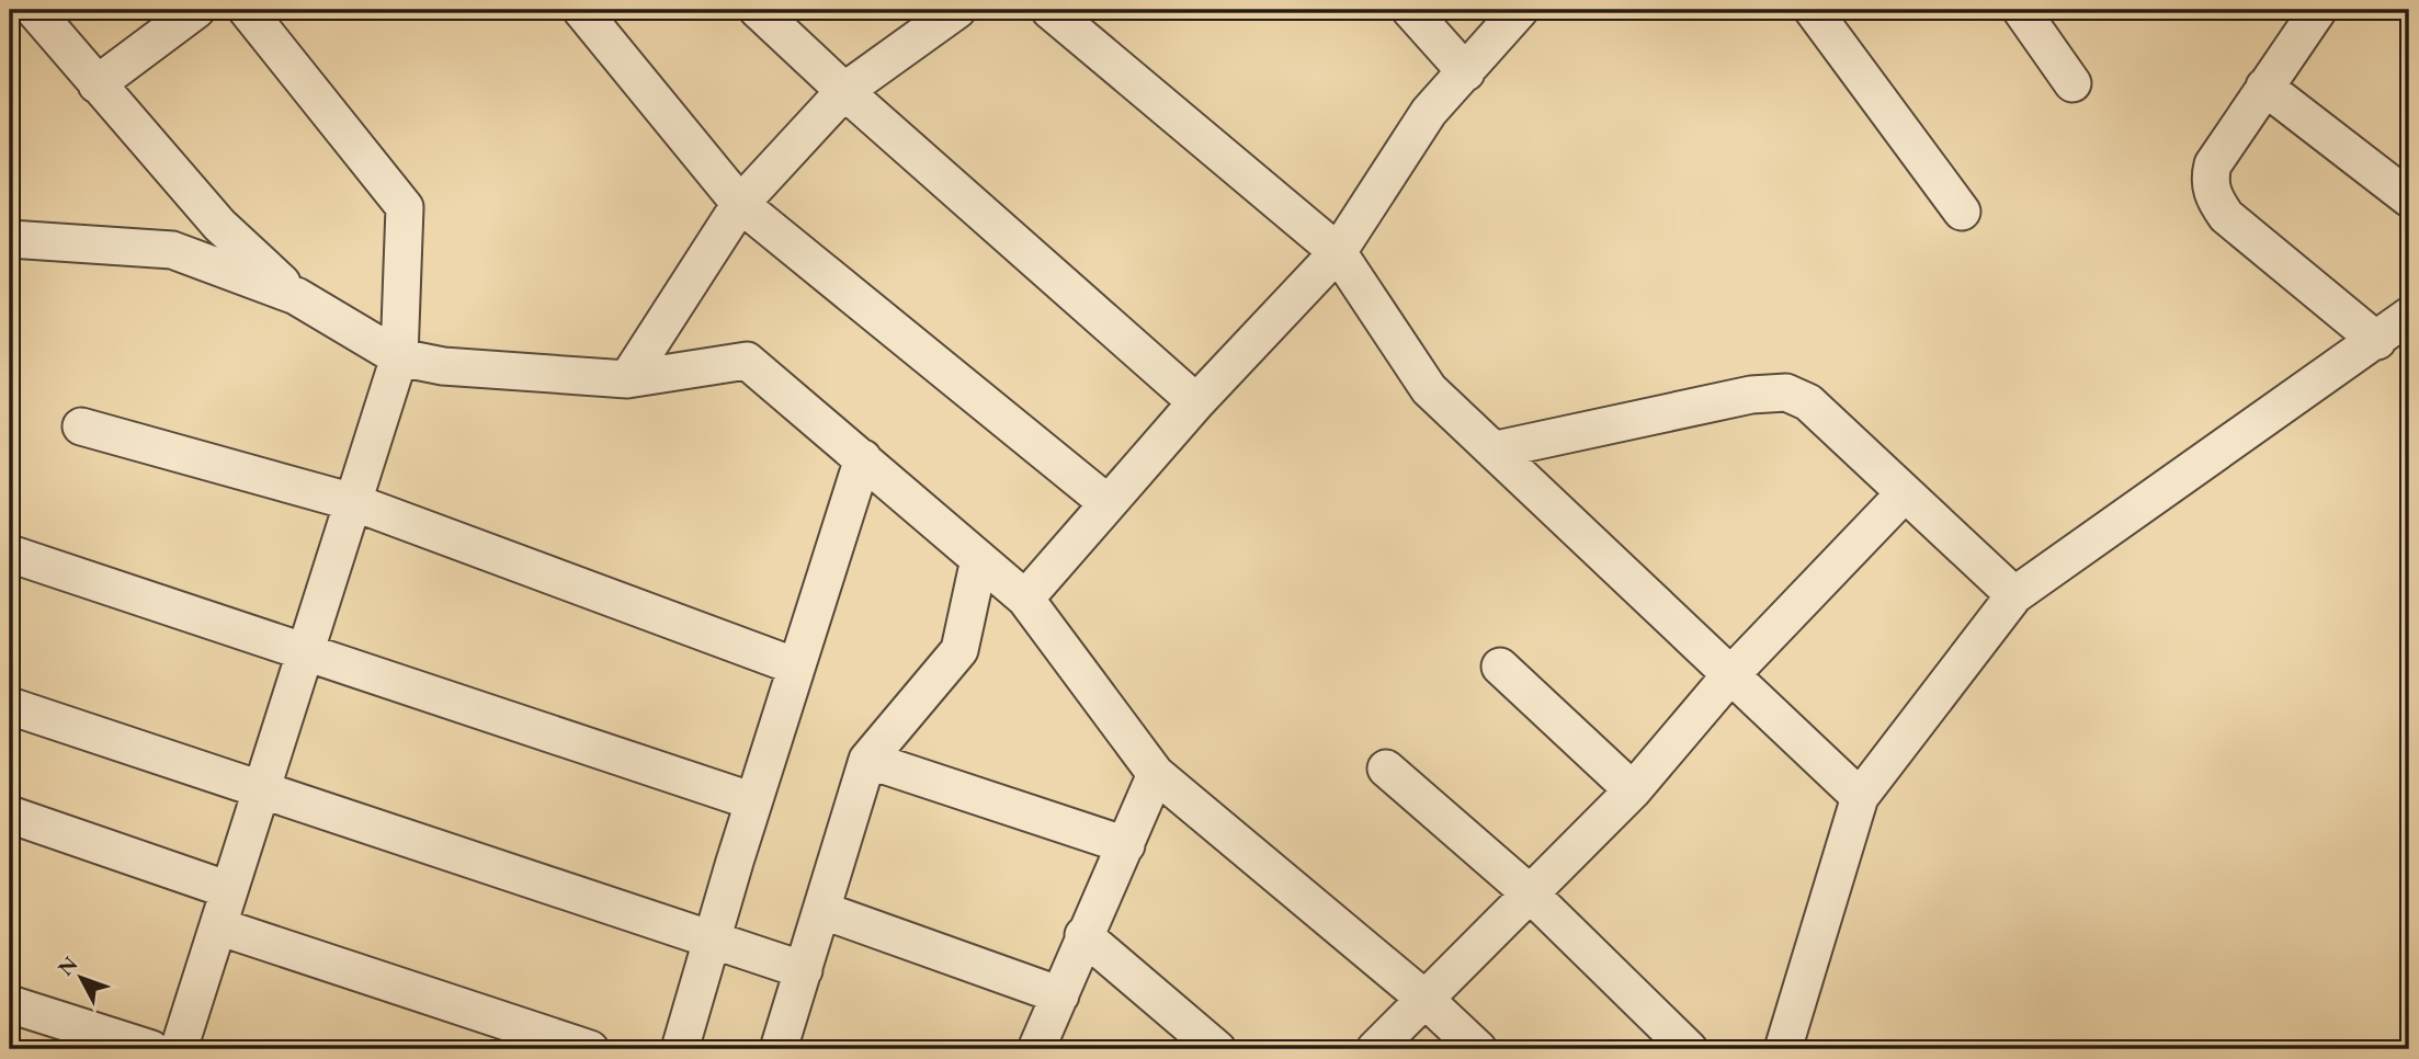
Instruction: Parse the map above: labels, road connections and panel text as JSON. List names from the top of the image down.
{
  "north": "top left"
}
